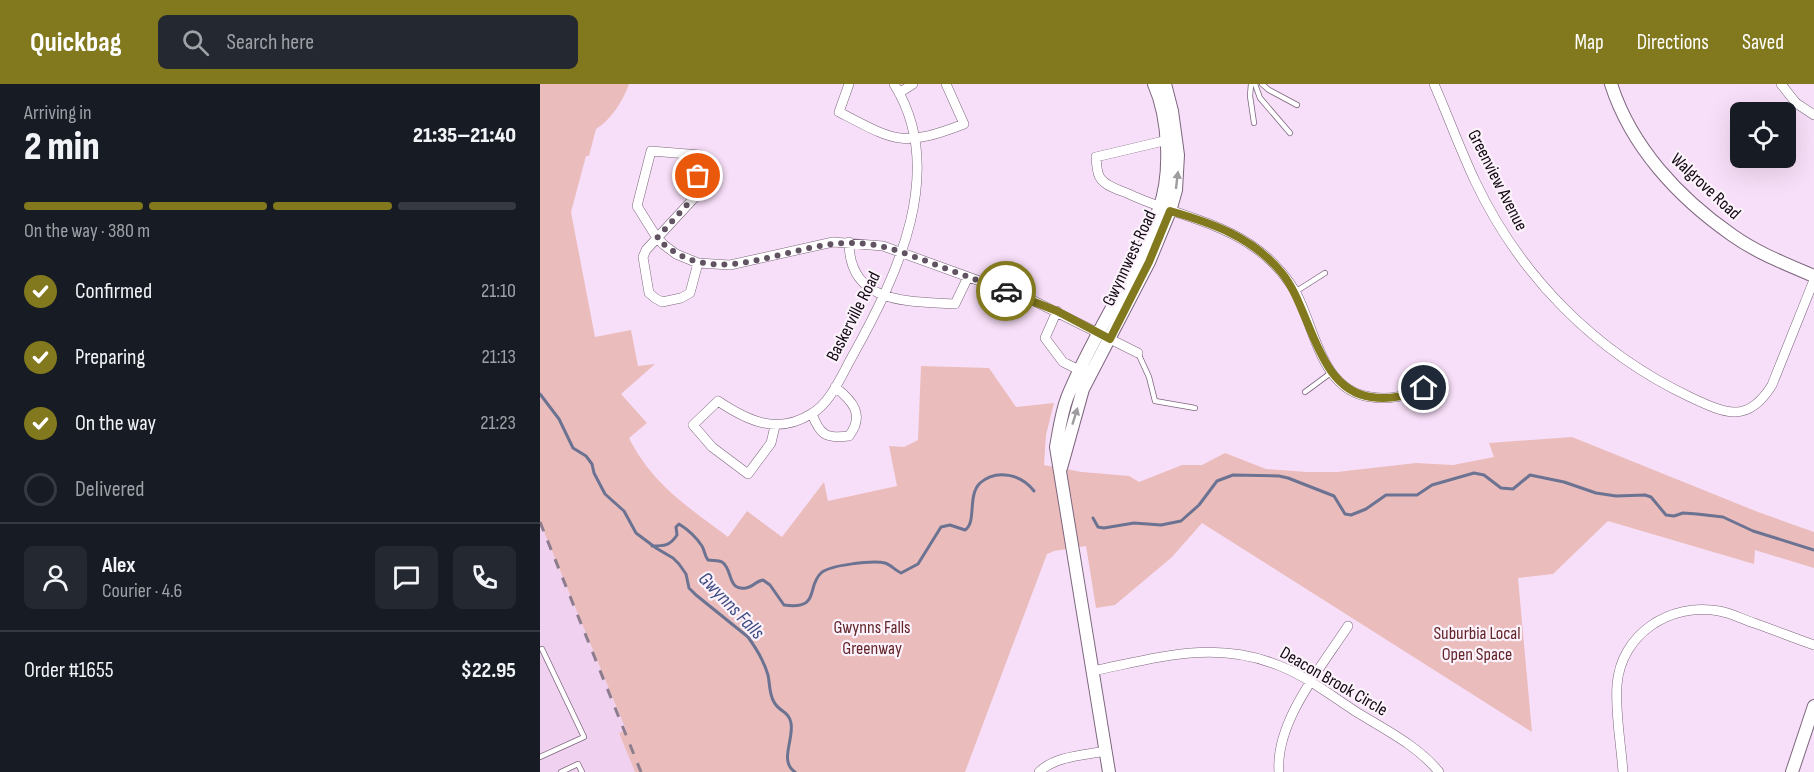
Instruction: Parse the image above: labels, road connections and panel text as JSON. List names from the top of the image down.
{
  "streets": {
    "street": [
      "Greenview Avenue",
      "Walgrove Road",
      "Gwynnwest Road",
      "Baskerville Road",
      "Deacon Brook Circle"
    ]
  },
  "crossings": [
    ["Greenview Avenue", "Walgrove Road"],
    ["Gwynnwest Road", "Deacon Brook Circle"]
  ],
  "water": ["Gwynns Falls"],
  "parks": ["Gwynns Falls Greenway", "Suburbia Local Open Space"],
  "page": {
    "header": "Quickbag",
    "search": "Search here",
    "nav": ["Map", "Directions", "Saved"],
    "heading": ["2 min", "Arriving in", "21:35–21:40"],
    "panel": [
      "Alex",
      "Courier · 4.6",
      "Order #1655",
      "$22.95"
    ],
    "bar": "On the way · 380 m",
    "list": [
      ["Confirmed", "21:10"],
      ["Preparing", "21:13"],
      ["On the way", "21:23"],
      "Delivered"
    ]
  }
}
